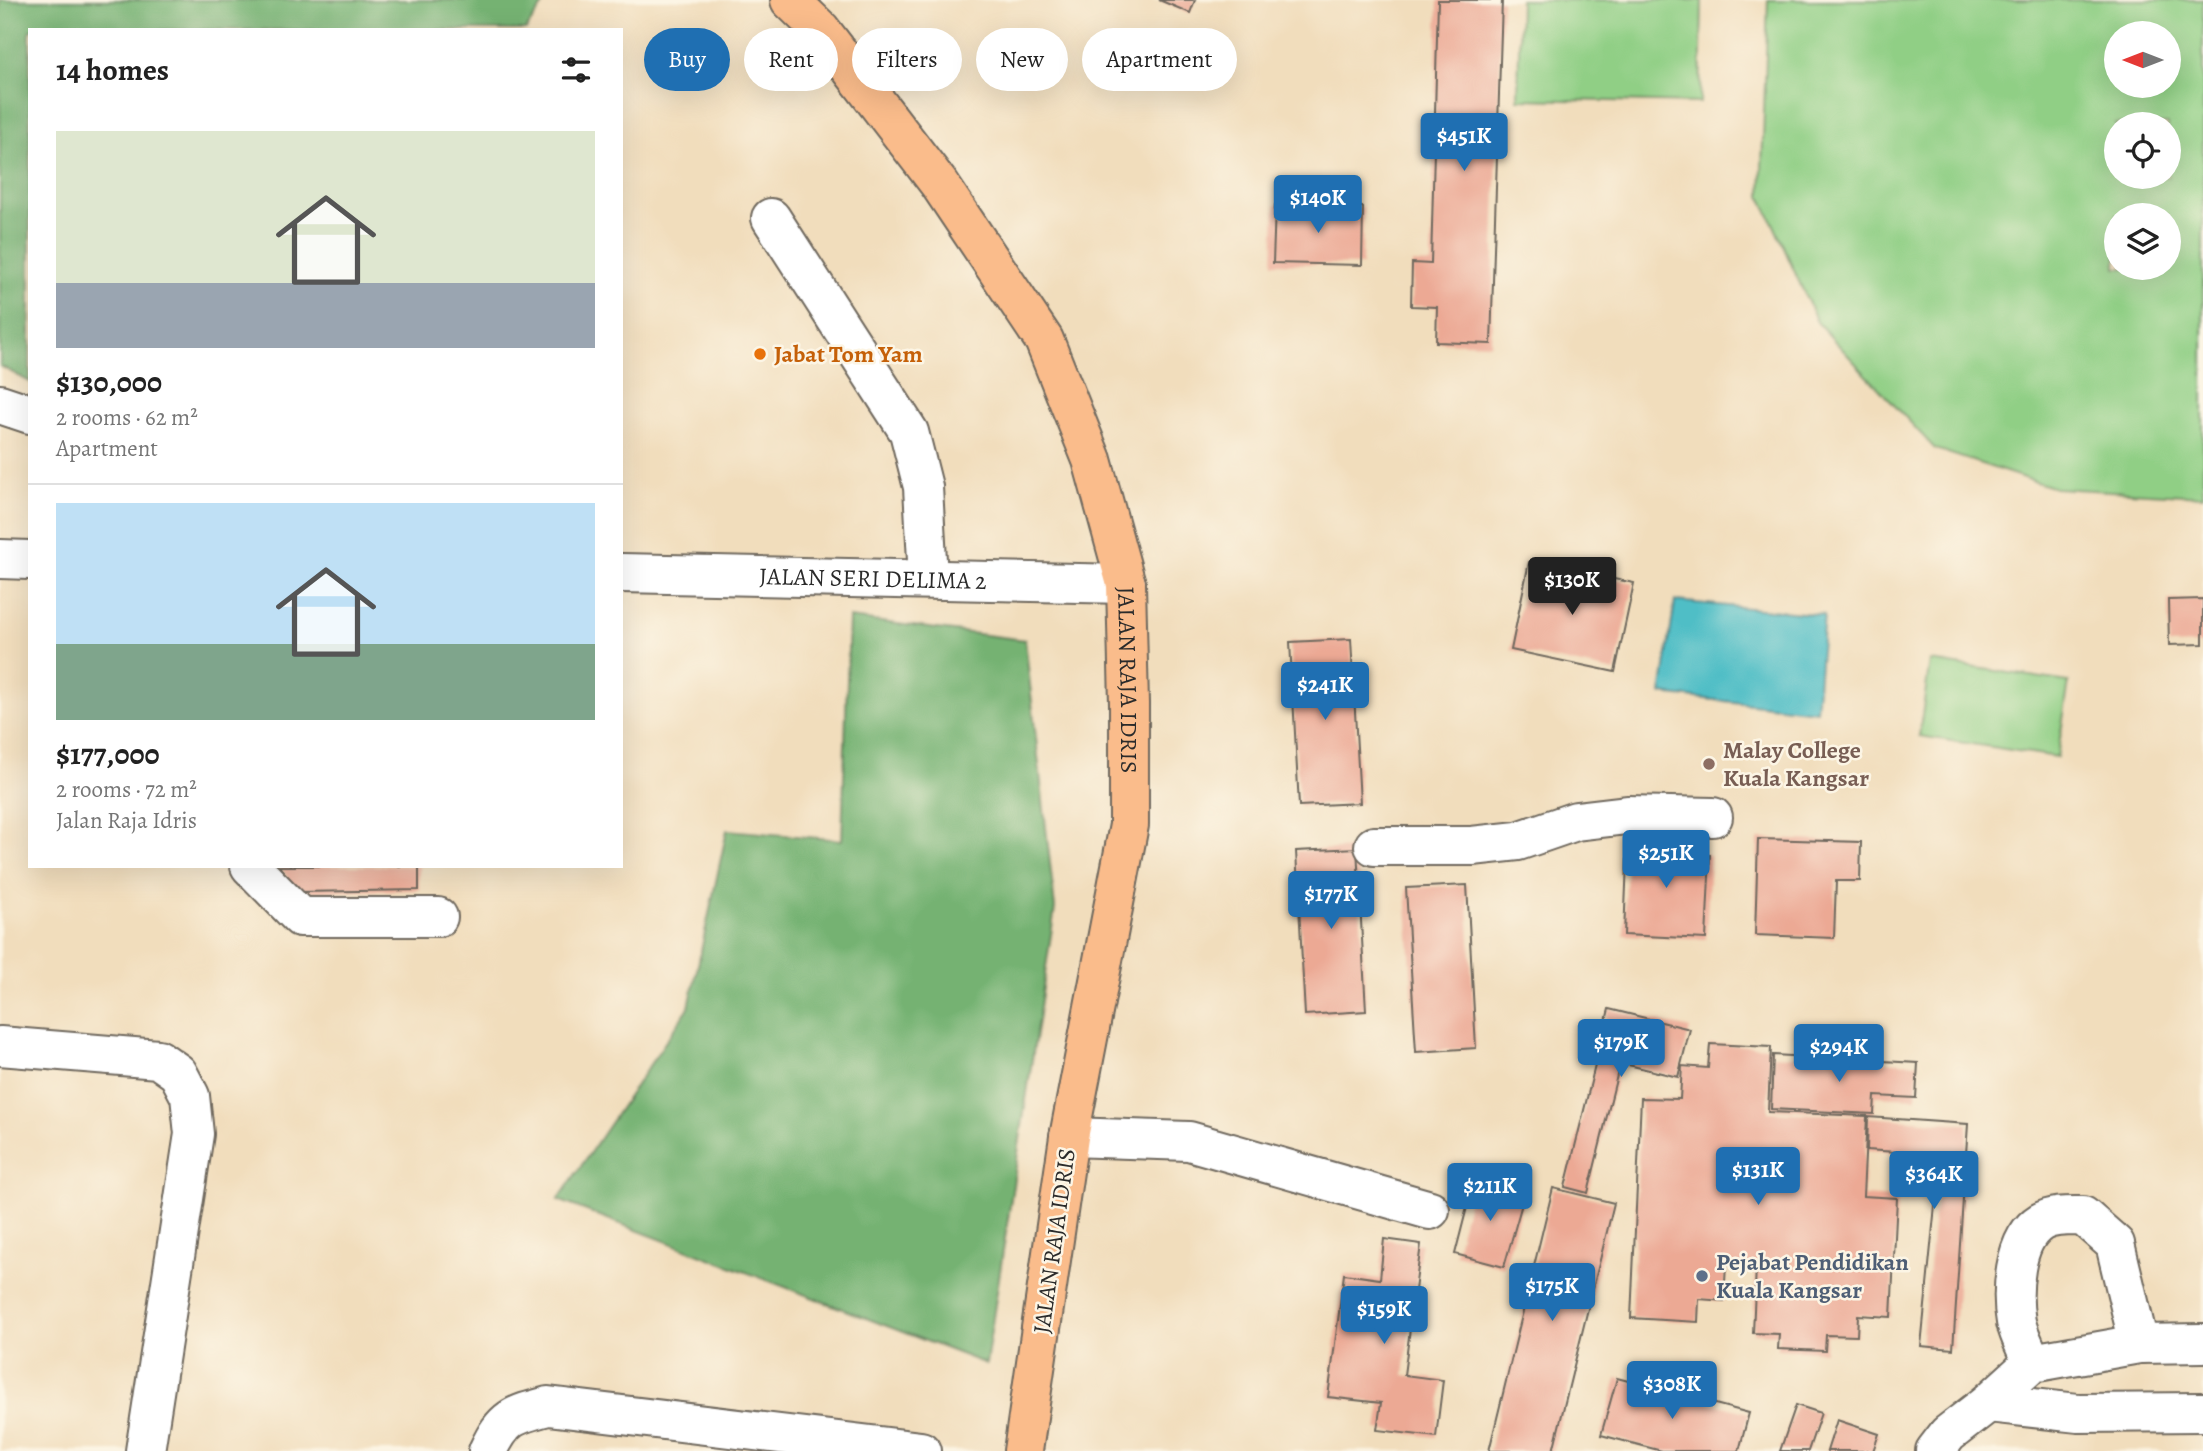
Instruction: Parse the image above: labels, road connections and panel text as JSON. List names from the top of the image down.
{
  "streets": {
    "main road": ["JALAN RAJA IDRIS"],
    "street": ["JALAN SERI DELIMA 2"]
  },
  "crossings": [
    ["JALAN SERI DELIMA 2", "JALAN RAJA IDRIS"]
  ],
  "places": ["Jabat Tom Yam", "Malay College Kuala Kangsar", "Pejabat Pendidikan Kuala Kangsar"],
  "north": "left",
  "page": {
    "chip": [
      "Buy",
      "Rent",
      "Filters",
      "New",
      "Apartment"
    ],
    "heading": "14 homes",
    "list": [
      {
        "name": "$130,000",
        "note": "2 rooms · 62 m² · Apartment"
      },
      {
        "name": "$177,000",
        "note": "2 rooms · 72 m² · Jalan Raja Idris"
      }
    ],
    "price": [
      "$451K",
      "$140K",
      "$130K",
      "$241K",
      "$251K",
      "$177K",
      "$179K",
      "$294K",
      "$131K",
      "$364K",
      "$211K",
      "$175K",
      "$159K",
      "$308K"
    ]
  }
}
